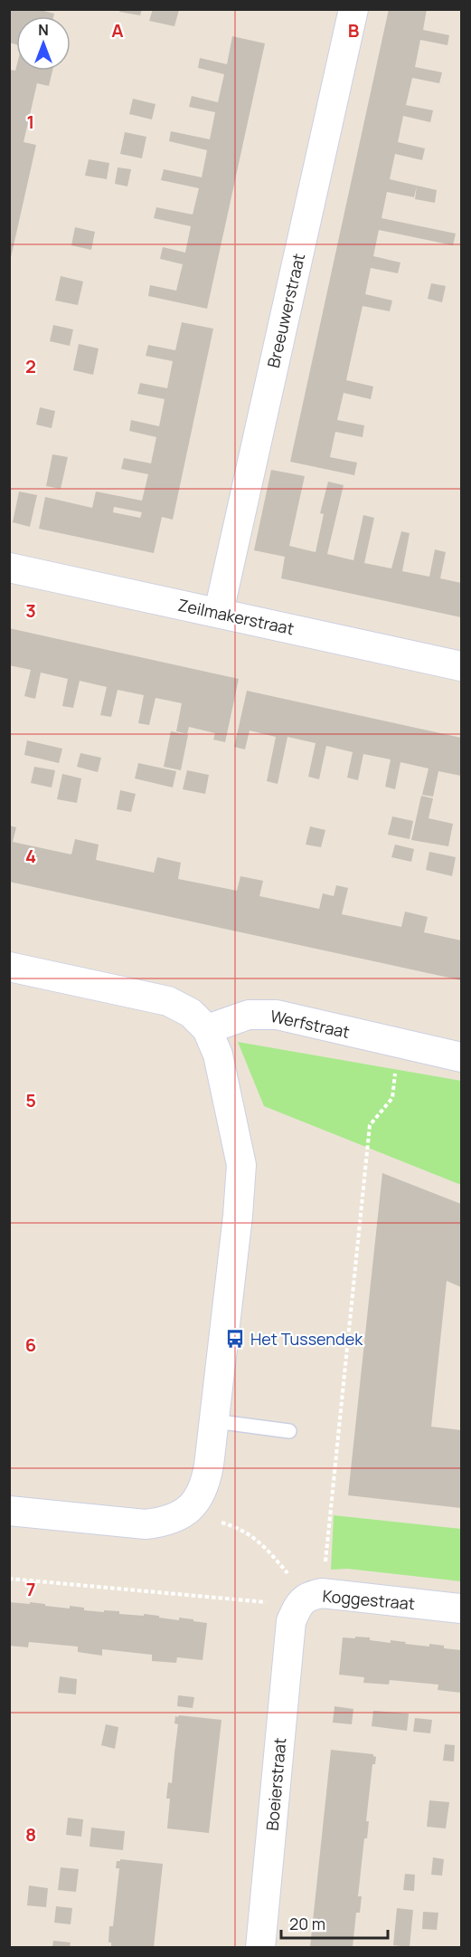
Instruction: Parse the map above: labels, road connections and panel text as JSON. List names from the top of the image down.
{
  "streets": {
    "street": [
      "Breeuwerstraat",
      "Zeilmakerstraat",
      "Werfstraat",
      "Koggestraat",
      "Boeierstraat"
    ]
  },
  "crossings": [
    ["Breeuwerstraat", "Zeilmakerstraat"],
    ["Koggestraat", "Boeierstraat"]
  ],
  "places": {
    "bus stop": ["Het Tussendek"]
  },
  "scale_bar": "20 m",
  "north": "top",
  "grid": {
    "columns": ["A", "B"],
    "rows": [
      "1",
      "2",
      "3",
      "4",
      "5",
      "6",
      "7",
      "8"
    ]
  }
}
